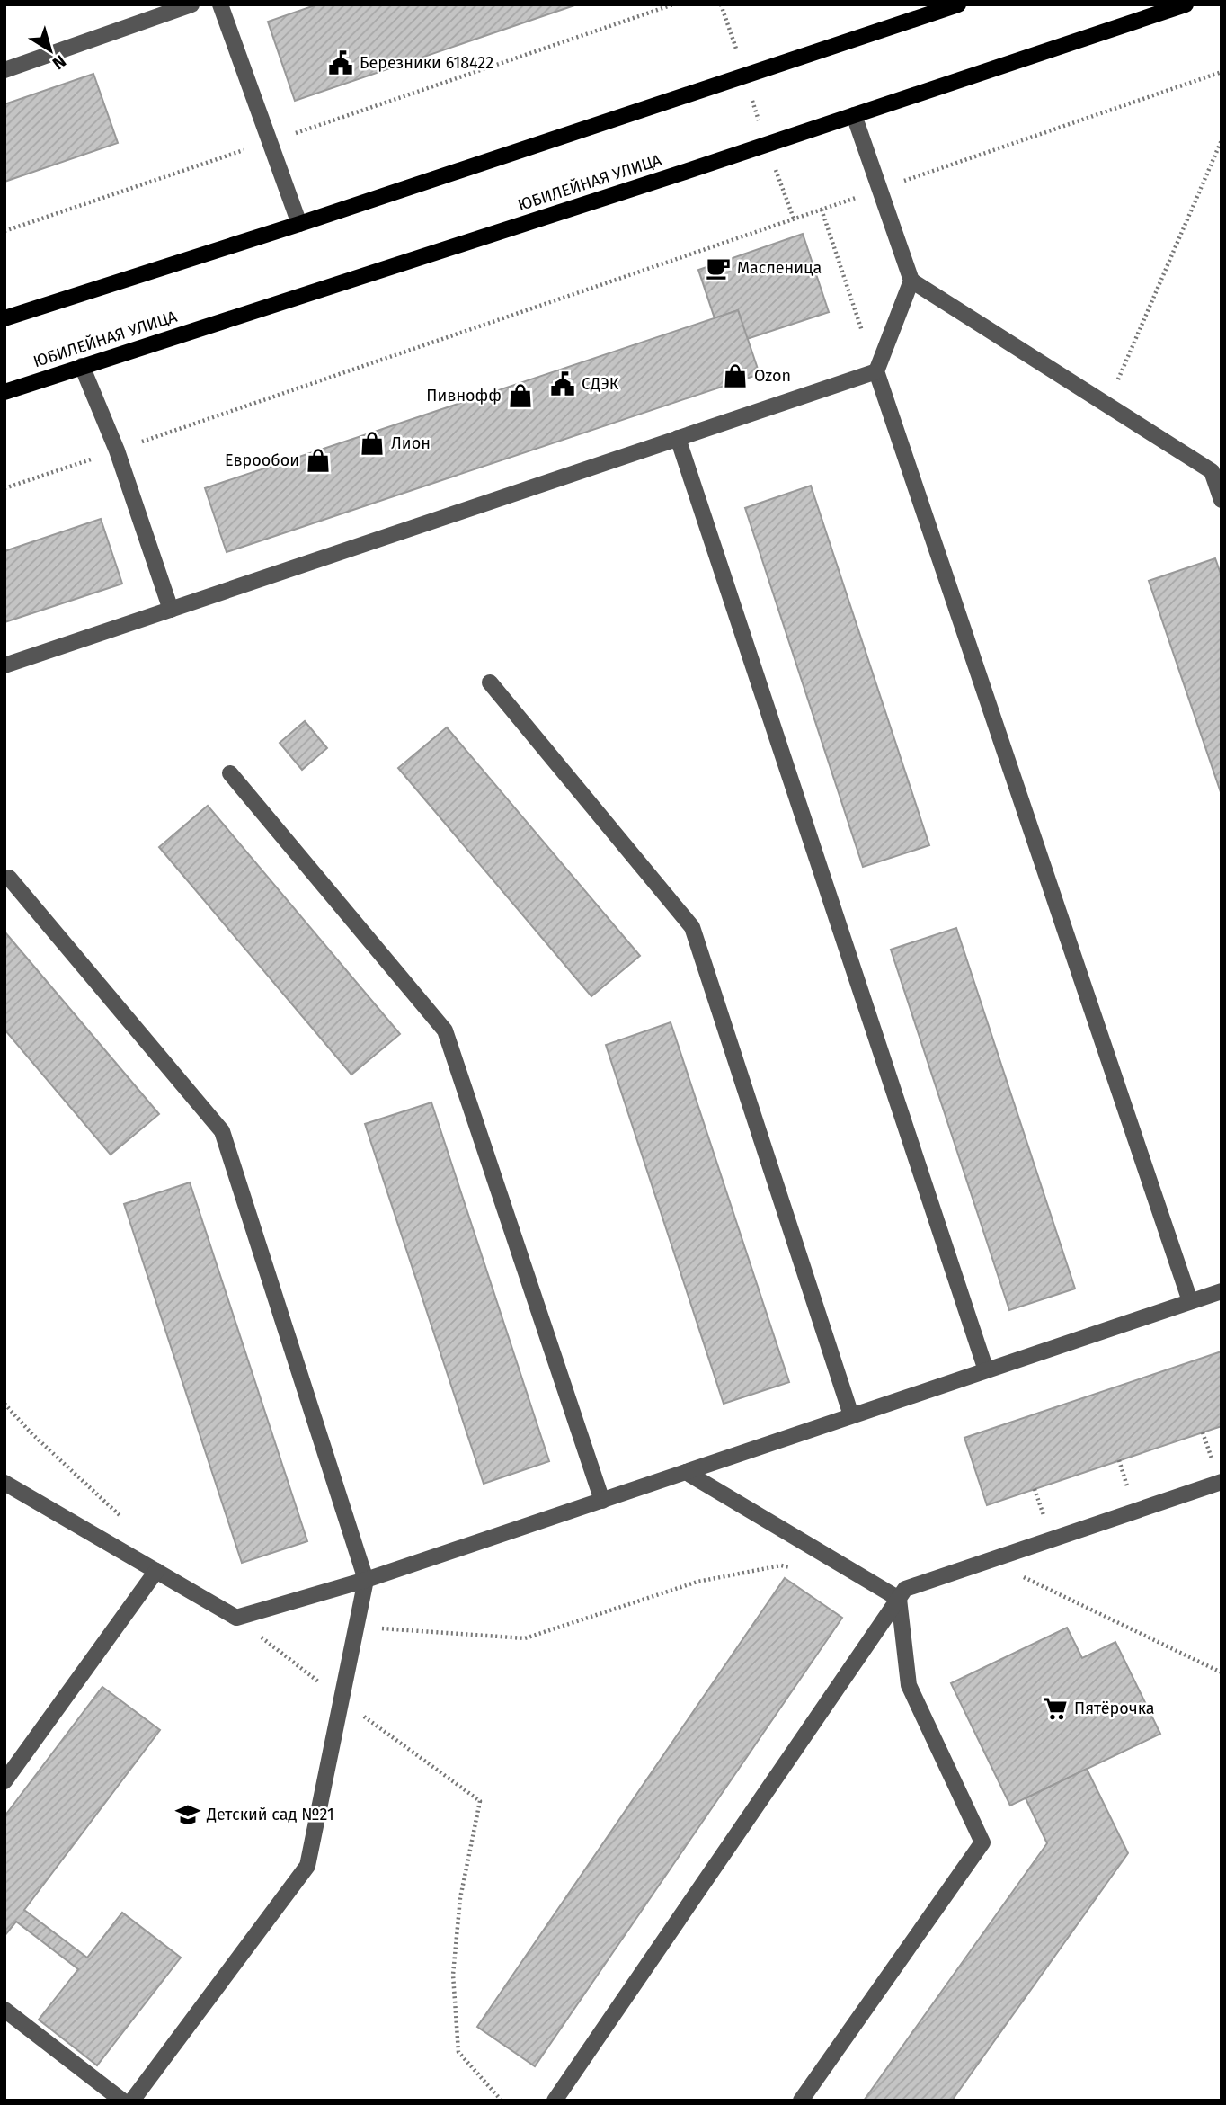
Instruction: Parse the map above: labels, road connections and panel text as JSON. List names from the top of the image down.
{
  "streets": {
    "main road": ["ЮБИЛЕЙНАЯ УЛИЦА"]
  },
  "places": {
    "public building": ["Березники 618422", "СДЭК"],
    "cafe": ["Масленица"],
    "shop": [
      "Ozon",
      "Пивнофф",
      "Лион",
      "Еврообои"
    ],
    "supermarket": ["Пятёрочка"],
    "school or university": ["Детский сад №21"]
  },
  "north": "bottom right"
}
